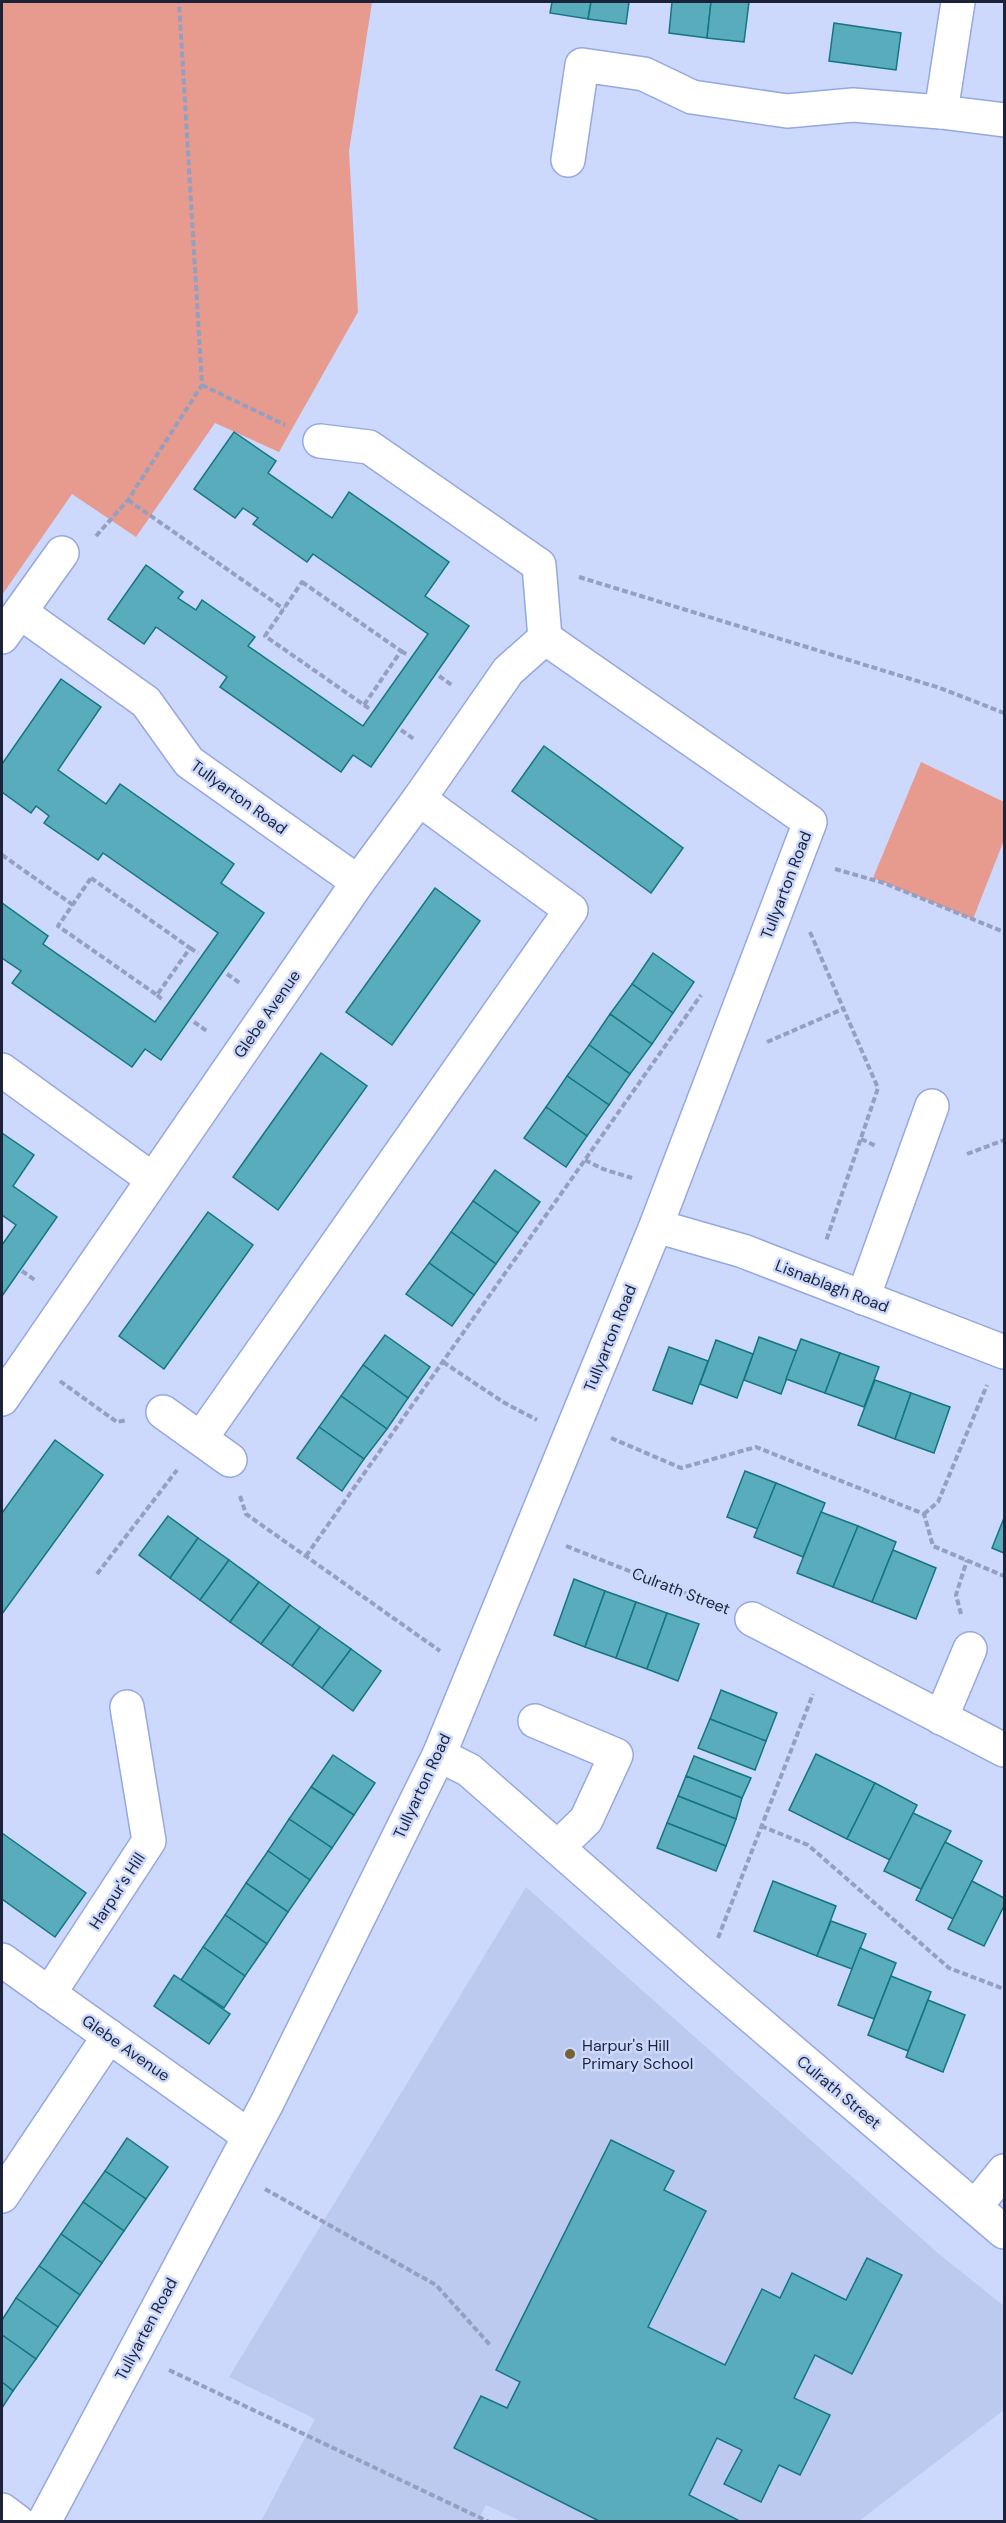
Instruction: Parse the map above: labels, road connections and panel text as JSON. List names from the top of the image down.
{
  "streets": {
    "street": [
      "Tullyarton Road",
      "Glebe Avenue",
      "Lisnablagh Road",
      "Culrath Street",
      "Harpur's Hill",
      "Tullyarten Road"
    ]
  },
  "crossings": [
    ["Tullyarton Road", "Glebe Avenue"],
    ["Tullyarton Road", "Lisnablagh Road"],
    ["Tullyarton Road", "Culrath Street"],
    ["Tullyarton Road", "Tullyarten Road"],
    ["Glebe Avenue", "Harpur's Hill"],
    ["Glebe Avenue", "Tullyarten Road"]
  ],
  "places": ["Harpur's Hill Primary School"]
}
